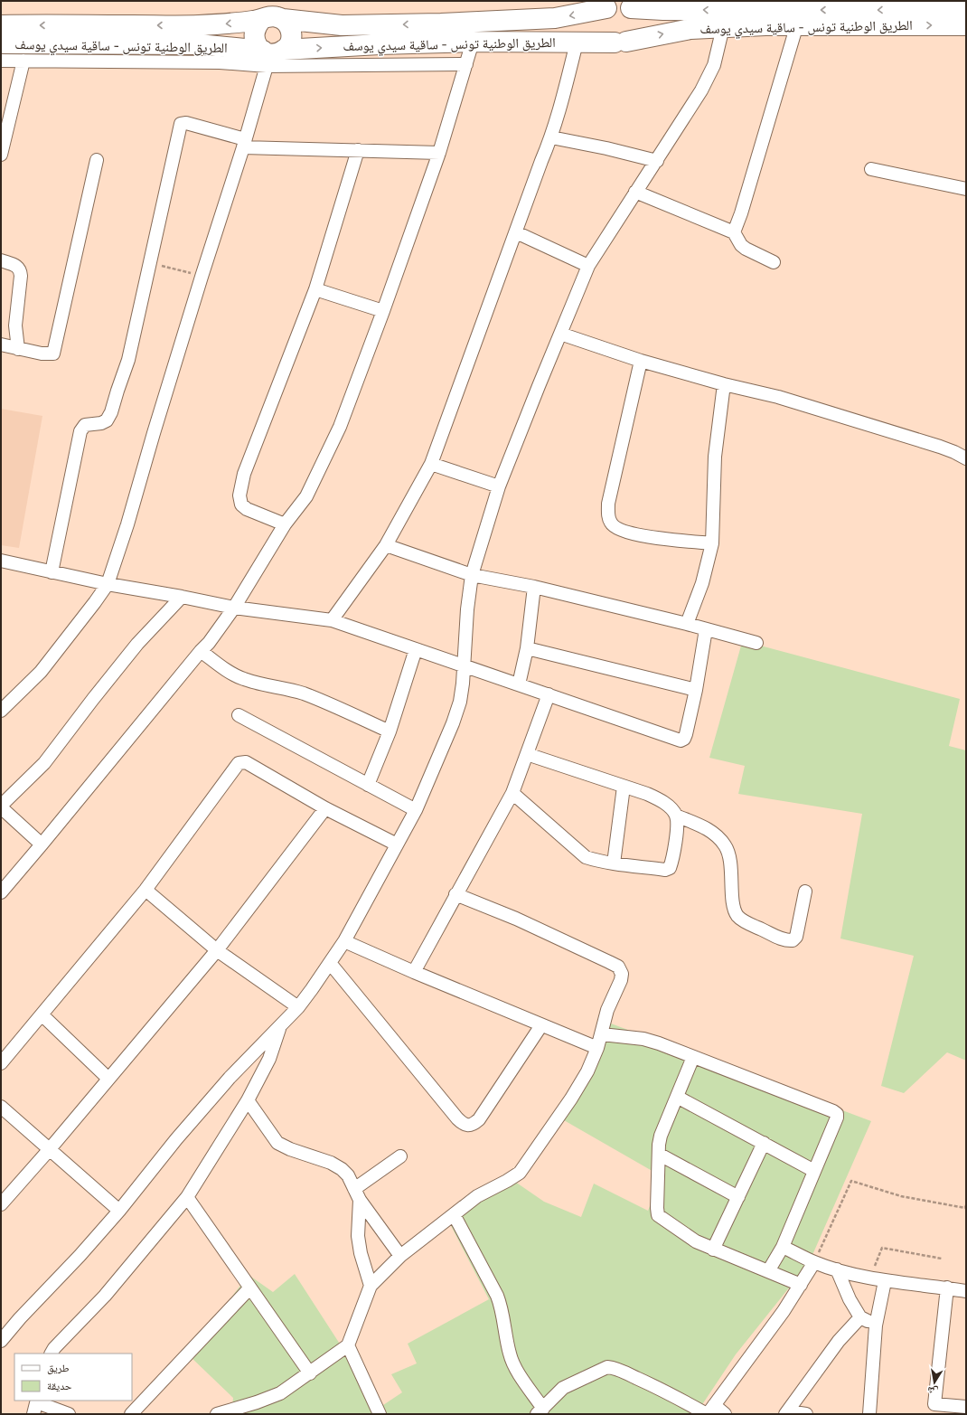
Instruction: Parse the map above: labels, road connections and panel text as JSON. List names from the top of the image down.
{
  "streets": {
    "main road": ["الطريق الوطنية تونس - ساقية سيدي يوسف"]
  },
  "legend": ["طريق", "حديقة"],
  "north": "bottom"
}
